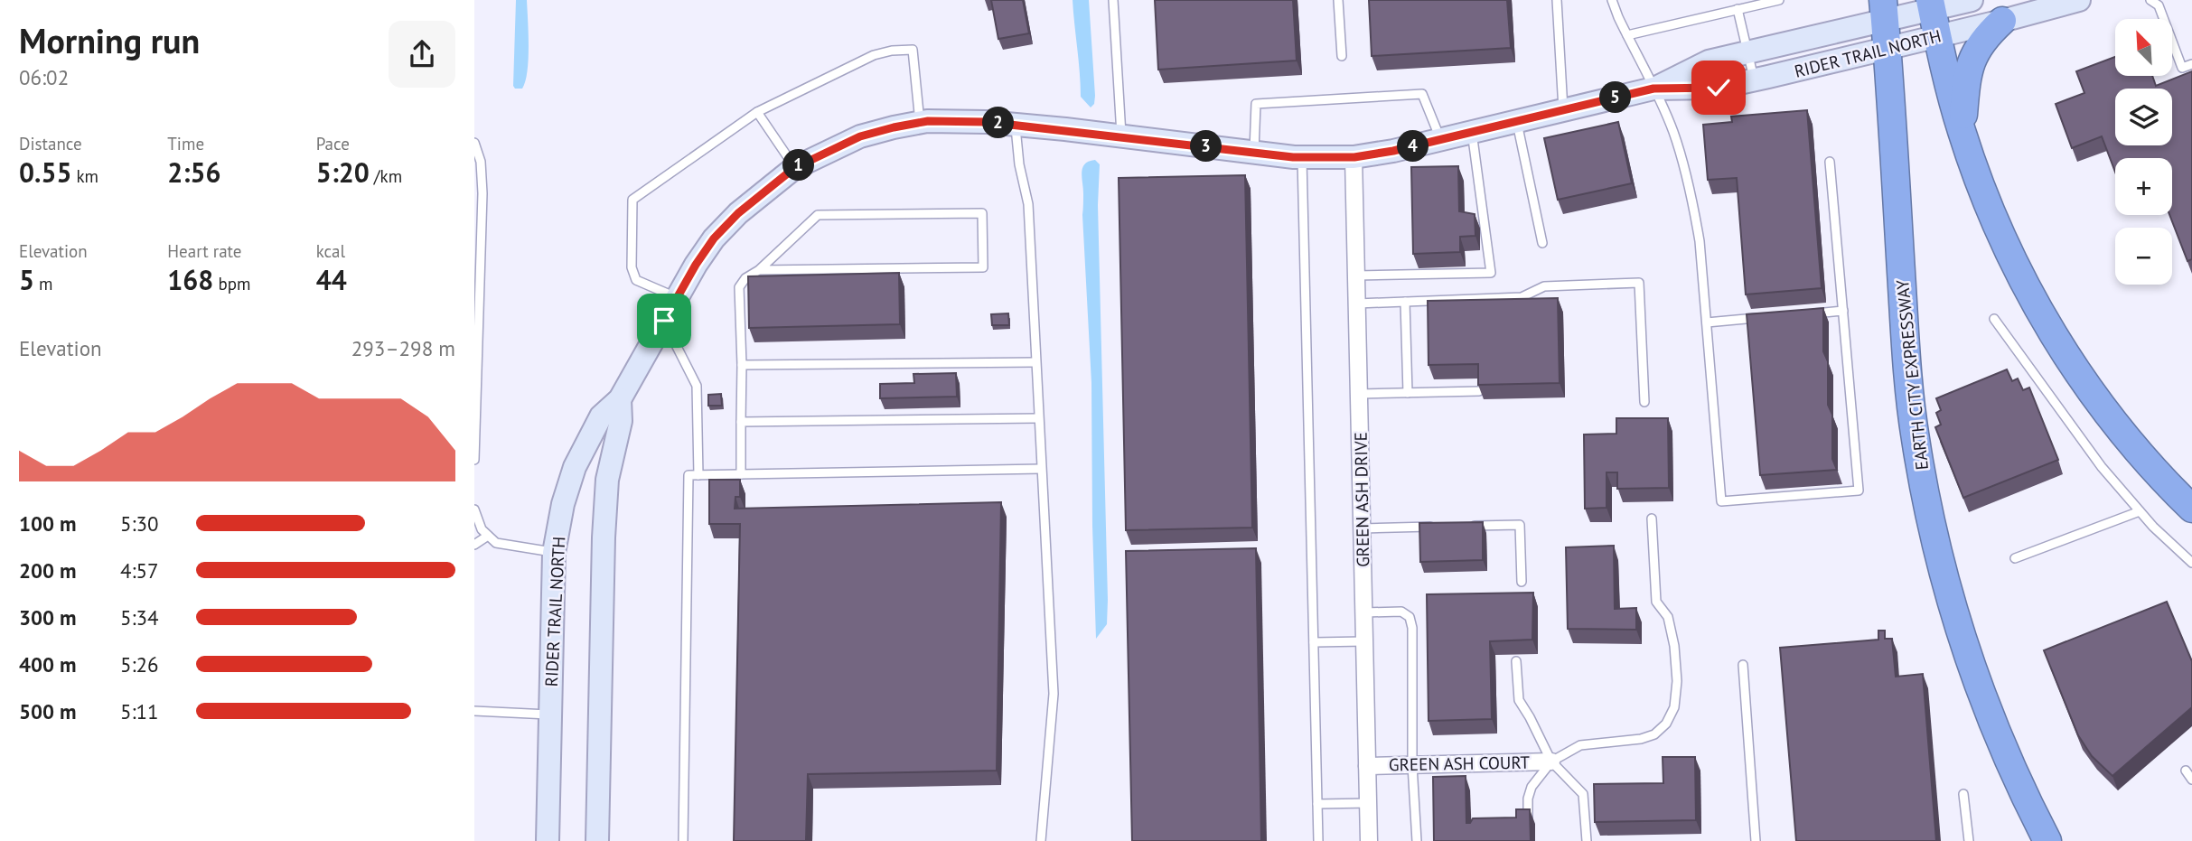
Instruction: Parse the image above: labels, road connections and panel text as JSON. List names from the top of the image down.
{
  "streets": {
    "highway": ["EARTH CITY EXPRESSWAY"],
    "street": ["RIDER TRAIL NORTH", "GREEN ASH DRIVE", "GREEN ASH COURT"]
  },
  "crossings": [
    ["RIDER TRAIL NORTH", "EARTH CITY EXPRESSWAY"],
    ["RIDER TRAIL NORTH", "GREEN ASH DRIVE"],
    ["GREEN ASH DRIVE", "GREEN ASH COURT"]
  ],
  "north": "top left",
  "page": {
    "heading": ["Morning run", "06:02"],
    "map_buttons": ["+", "−"],
    "pins": [
      "5",
      "2",
      "3",
      "4",
      "1"
    ],
    "stats": [
      ["Distance", "0.55 km"],
      ["Time", "2:56"],
      ["Pace", "5:20 /km"],
      ["Elevation", "5 m"],
      ["Heart rate", "168 bpm"],
      ["kcal", "44"]
    ],
    "chart": ["Elevation", "293–298 m"],
    "list": [
      {
        "name": "100 m",
        "note": "5:30"
      },
      {
        "name": "200 m",
        "note": "4:57"
      },
      {
        "name": "300 m",
        "note": "5:34"
      },
      {
        "name": "400 m",
        "note": "5:26"
      },
      {
        "name": "500 m",
        "note": "5:11"
      }
    ]
  }
}
